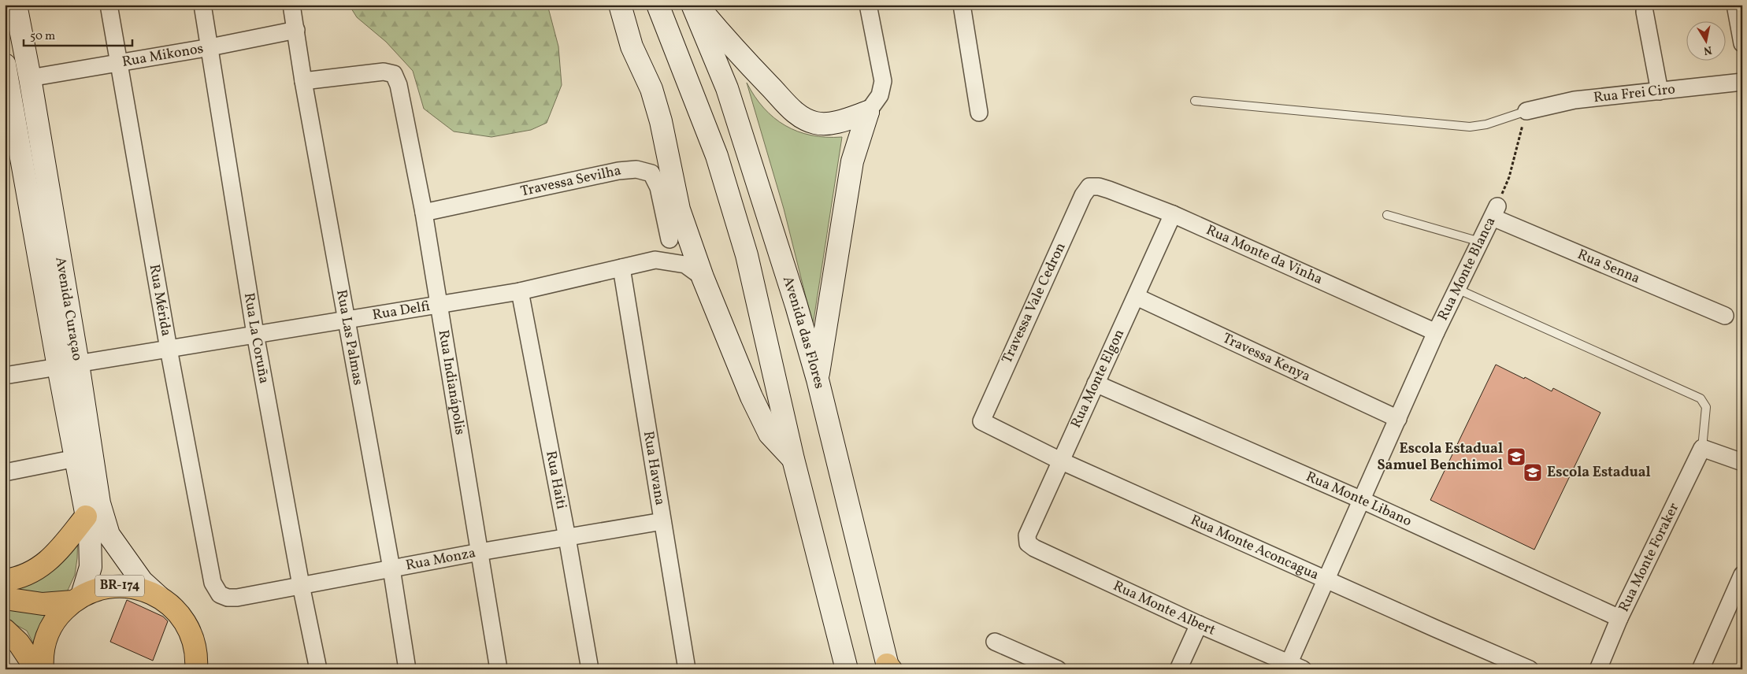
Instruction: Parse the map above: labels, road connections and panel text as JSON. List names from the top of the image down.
{
  "streets": {
    "main road": ["Avenida Curaçao", "Avenida das Flores", "BR-174"],
    "street": [
      "Rua Mikonos",
      "Rua Frei Ciro",
      "Travessa Sevilha",
      "Rua Monte da Vinha",
      "Rua Senna",
      "Rua Monte Blanca",
      "Rua Mérida",
      "Travessa Vale Cedron",
      "Rua Delfi",
      "Rua Las Palmas",
      "Rua La Coruña",
      "Travessa Kenya",
      "Rua Monte Elgon",
      "Rua Indianápolis",
      "Rua Havana",
      "Rua Haiti",
      "Rua Monte Libano",
      "Rua Monte Aconcagua",
      "Rua Monte Foraker",
      "Rua Monza",
      "Rua Monte Albert"
    ]
  },
  "crossings": [
    ["Rua Mikonos", "Rua Mérida"],
    ["Rua Mikonos", "Avenida Curaçao"],
    ["Rua Mikonos", "Rua Las Palmas"],
    ["Rua Mikonos", "Rua La Coruña"],
    ["Travessa Sevilha", "Rua Indianápolis"],
    ["Rua Monte da Vinha", "Rua Monte Blanca"],
    ["Rua Monte da Vinha", "Travessa Vale Cedron"],
    ["Rua Monte da Vinha", "Rua Monte Elgon"],
    ["Rua Senna", "Rua Monte Blanca"],
    ["Rua Monte Blanca", "Travessa Kenya"],
    ["Rua Monte Blanca", "Rua Monte Libano"],
    ["Rua Monte Blanca", "Rua Monte Aconcagua"],
    ["Rua Monte Blanca", "Rua Monte Albert"],
    ["Rua Mérida", "Rua Delfi"],
    ["Rua Mérida", "Rua Monza"],
    ["Travessa Vale Cedron", "Rua Monte Aconcagua"],
    ["Avenida Curaçao", "Rua Delfi"],
    ["Avenida Curaçao", "BR-174"],
    ["Rua Delfi", "Rua Las Palmas"],
    ["Rua Delfi", "Rua La Coruña"],
    ["Rua Delfi", "Rua Indianápolis"],
    ["Rua Delfi", "Rua Havana"],
    ["Rua Delfi", "Rua Haiti"],
    ["Rua Las Palmas", "Rua Indianápolis"],
    ["Rua Las Palmas", "Rua Monza"],
    ["Rua La Coruña", "Rua Monza"],
    ["Travessa Kenya", "Rua Monte Elgon"],
    ["Rua Monte Elgon", "Rua Monte Libano"],
    ["Rua Monte Elgon", "Rua Monte Aconcagua"],
    ["Rua Monte Elgon", "Rua Monte Albert"],
    ["Rua Indianápolis", "Rua Monza"],
    ["Rua Havana", "Rua Monza"],
    ["Rua Haiti", "Rua Monza"],
    ["Rua Monte Libano", "Rua Monte Foraker"]
  ],
  "places": {
    "school or university": ["Escola Estadual Samuel Benchimol", "Escola Estadual"]
  },
  "scale_bar": "50 m",
  "north": "bottom"
}
